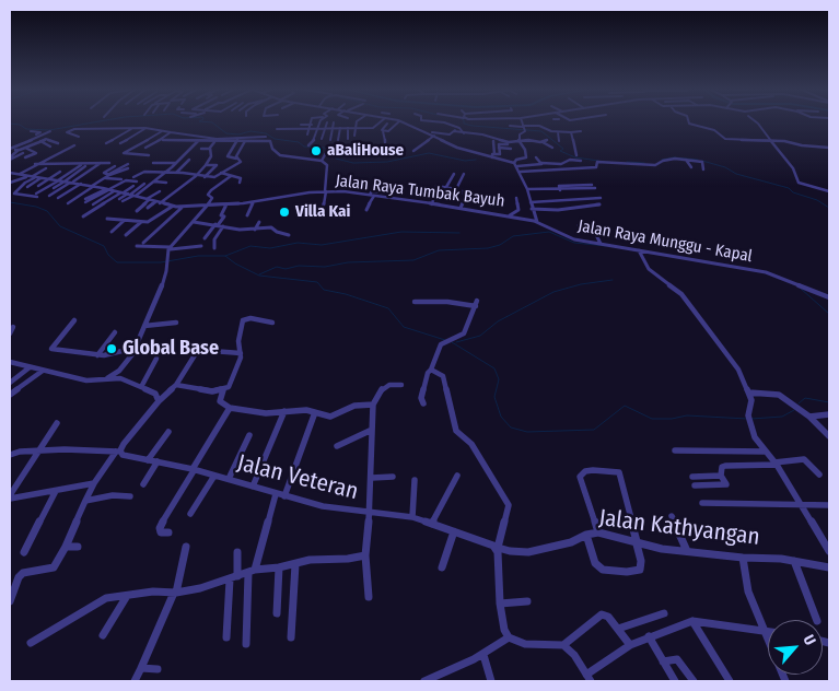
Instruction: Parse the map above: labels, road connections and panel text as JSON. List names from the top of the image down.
{
  "streets": {
    "street": [
      "Jalan Raya Tumbak Bayuh",
      "Jalan Raya Munggu - Kapal",
      "Jalan Veteran",
      "Jalan Kathyangan"
    ]
  },
  "crossings": [
    ["Jalan Raya Tumbak Bayuh", "Jalan Raya Munggu - Kapal"],
    ["Jalan Veteran", "Jalan Kathyangan"]
  ],
  "places": ["aBaliHouse", "Villa Kai", "Global Base"],
  "north": "top right"
}
